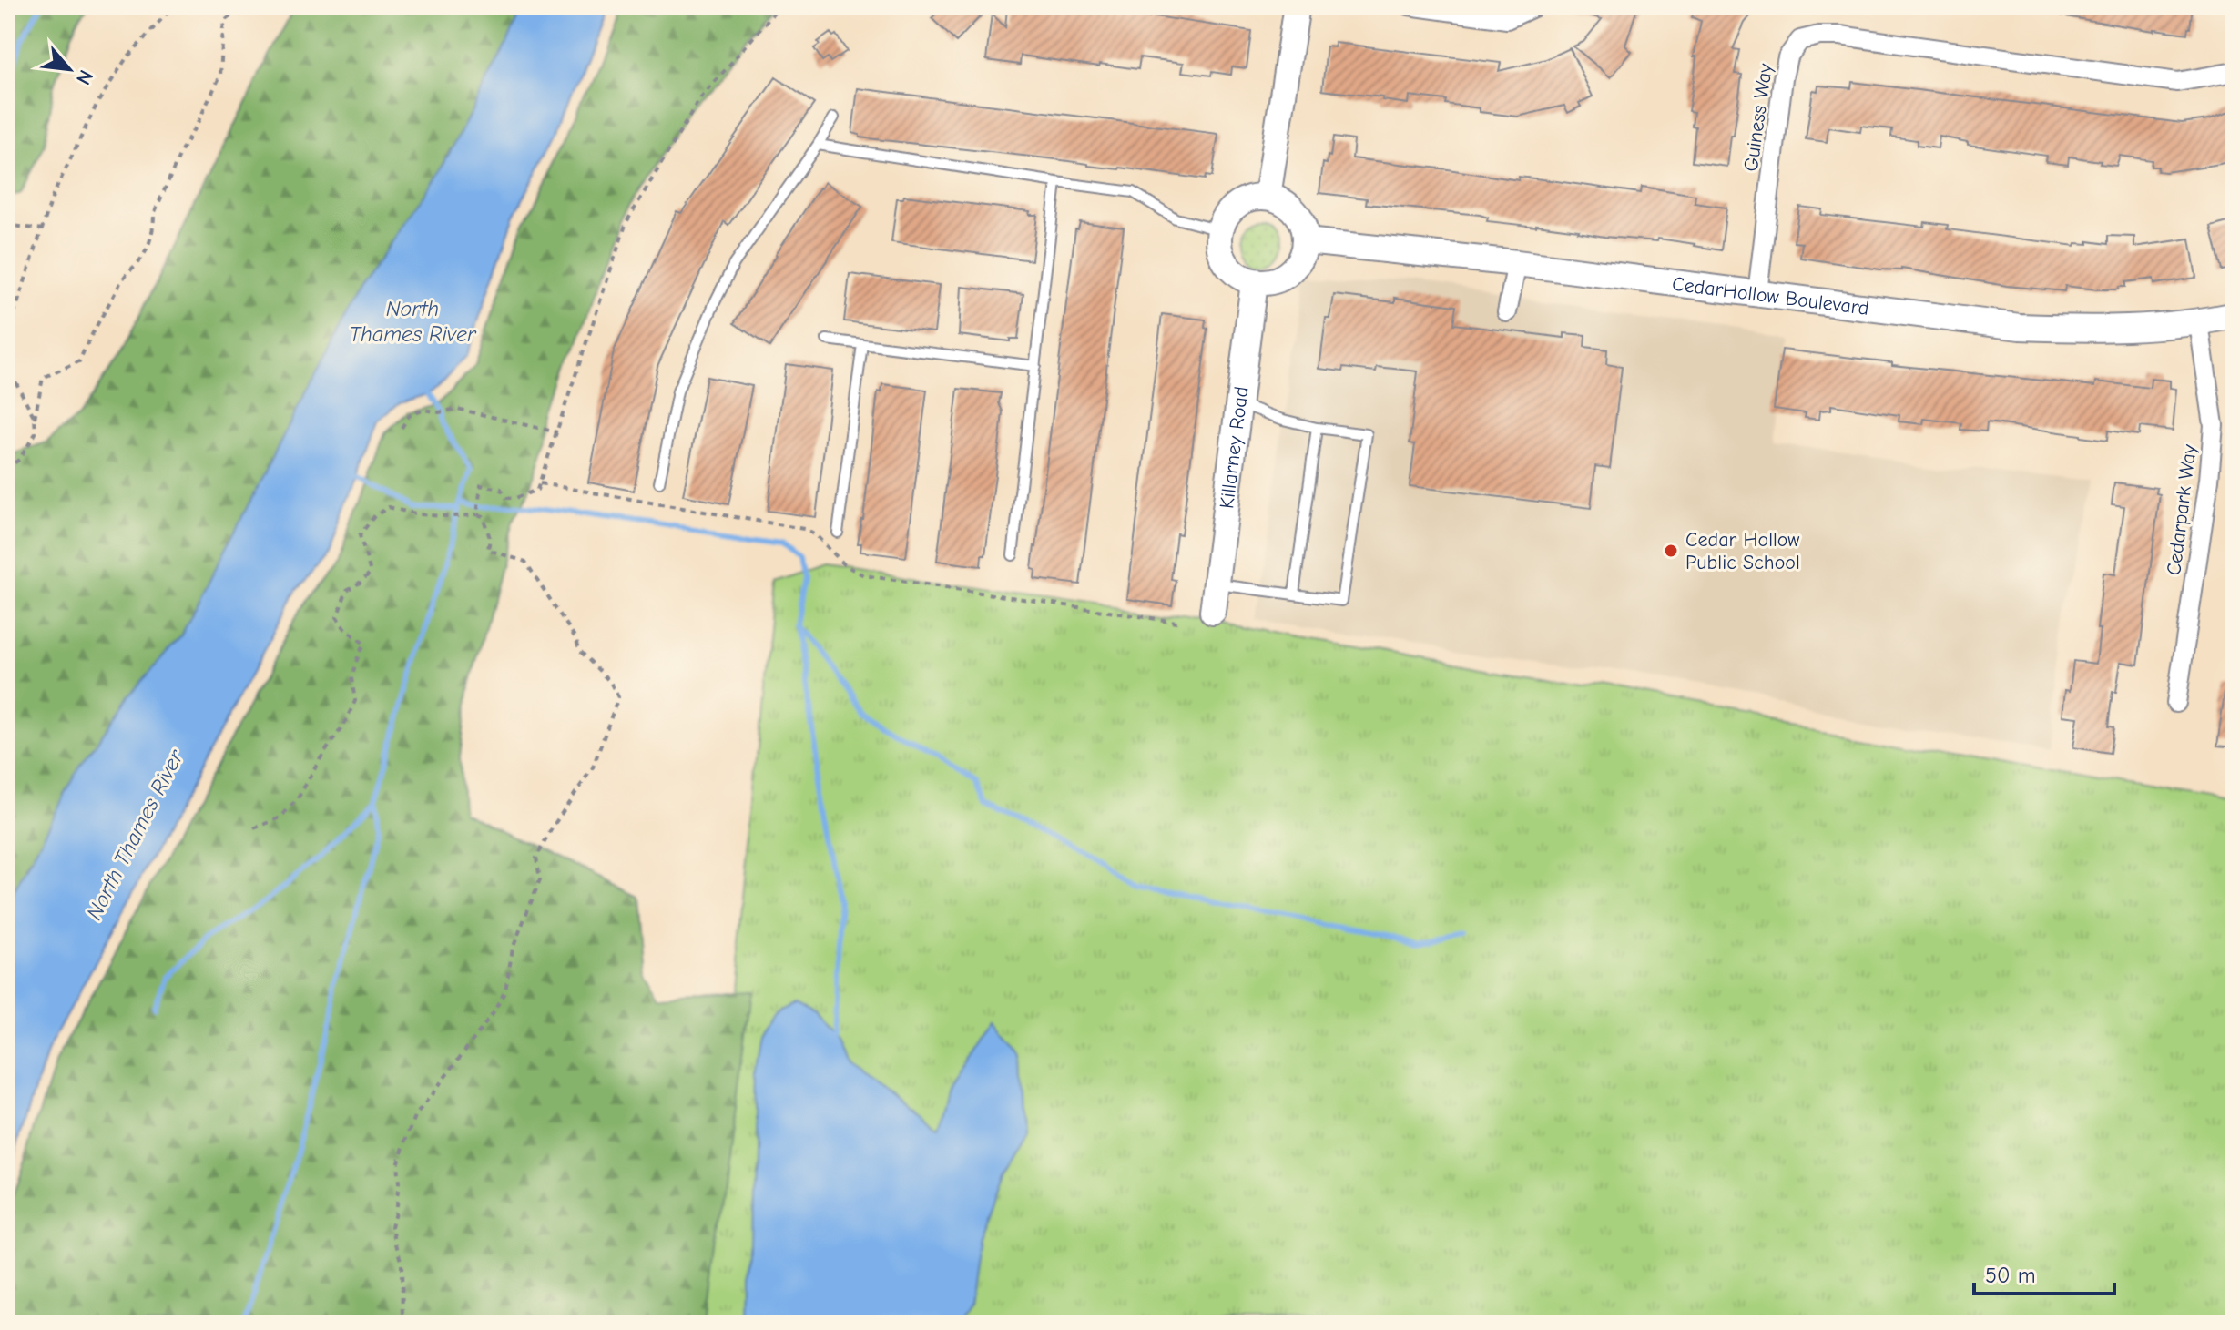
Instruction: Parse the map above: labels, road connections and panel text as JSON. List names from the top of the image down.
{
  "streets": {
    "street": [
      "Guiness Way",
      "CedarHollow Boulevard",
      "Killarney Road",
      "Cedarpark Way"
    ]
  },
  "crossings": [
    ["Guiness Way", "CedarHollow Boulevard"],
    ["CedarHollow Boulevard", "Killarney Road"],
    ["CedarHollow Boulevard", "Cedarpark Way"]
  ],
  "water": ["North Thames River"],
  "places": ["Cedar Hollow Public School"],
  "scale_bar": "50 m",
  "north": "bottom right"
}
